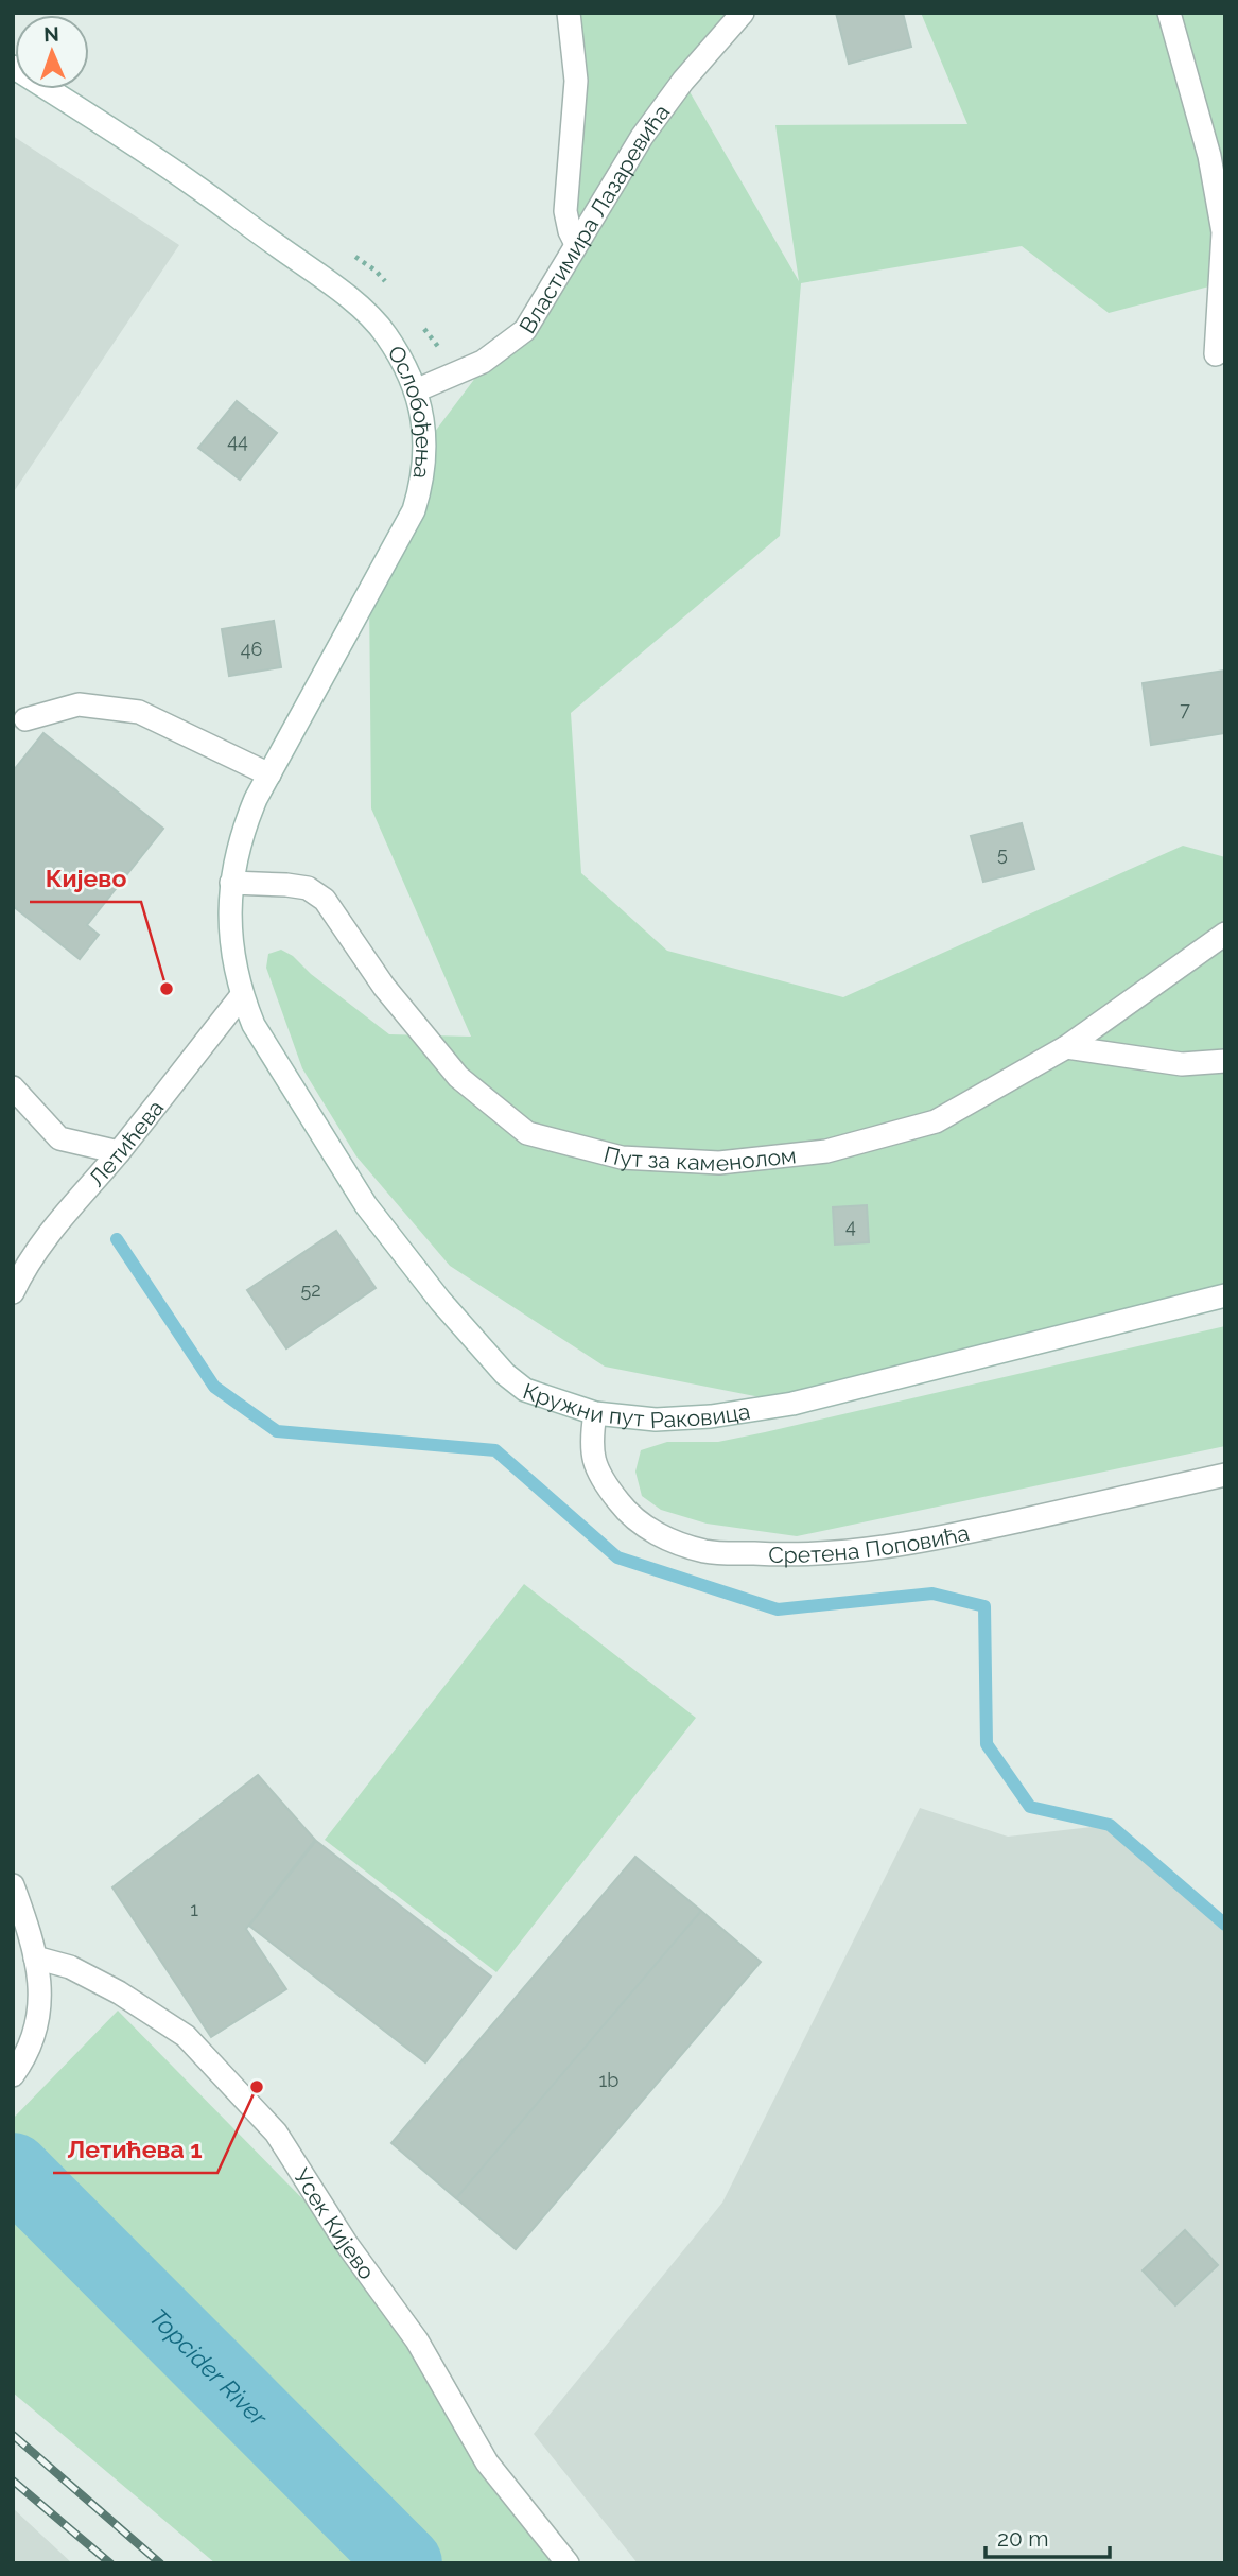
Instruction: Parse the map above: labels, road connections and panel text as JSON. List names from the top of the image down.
{
  "streets": {
    "street": [
      "Властимира Лазаревића",
      "Ослобођења",
      "Летићева",
      "Пут за каменолом",
      "Кружни пут Раковица",
      "Сретена Поповића",
      "Усек Кијево"
    ]
  },
  "crossings": [
    ["Властимира Лазаревића", "Ослобођења"],
    ["Ослобођења", "Летићева"],
    ["Ослобођења", "Пут за каменолом"],
    ["Ослобођења", "Кружни пут Раковица"],
    ["Летићева", "Кружни пут Раковица"],
    ["Кружни пут Раковица", "Сретена Поповића"]
  ],
  "water": ["Topcider River"],
  "places": ["Кијево", "Летићева 1"],
  "house_numbers": [
    "44",
    "46",
    "7",
    "5",
    "4",
    "52",
    "1",
    "1b"
  ],
  "scale_bar": "20 m",
  "north": "top"
}
